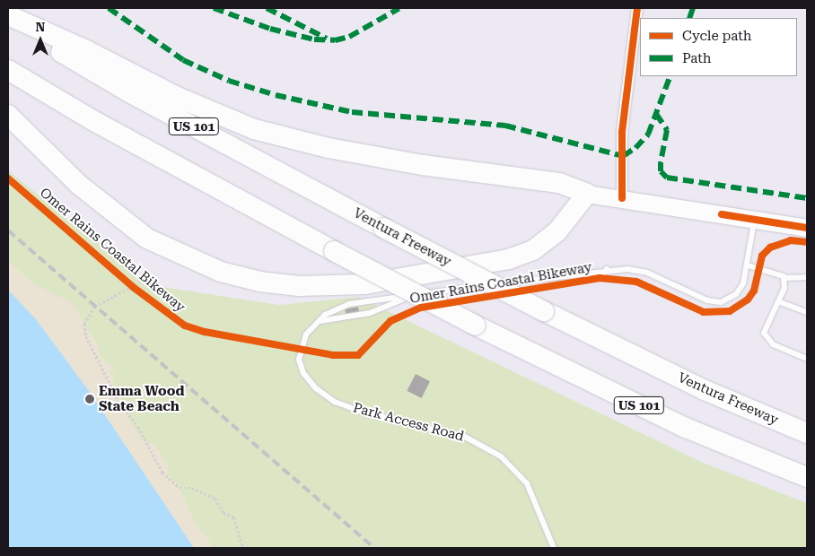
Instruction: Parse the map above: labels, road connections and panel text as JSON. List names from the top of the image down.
{
  "streets": {
    "highway": ["US 101", "Ventura Freeway"],
    "lane": ["Park Access Road"],
    "cycle path": ["Omer Rains Coastal Bikeway"]
  },
  "places": ["Emma Wood State Beach"],
  "legend": ["Cycle path", "Path"],
  "north": "top"
}
